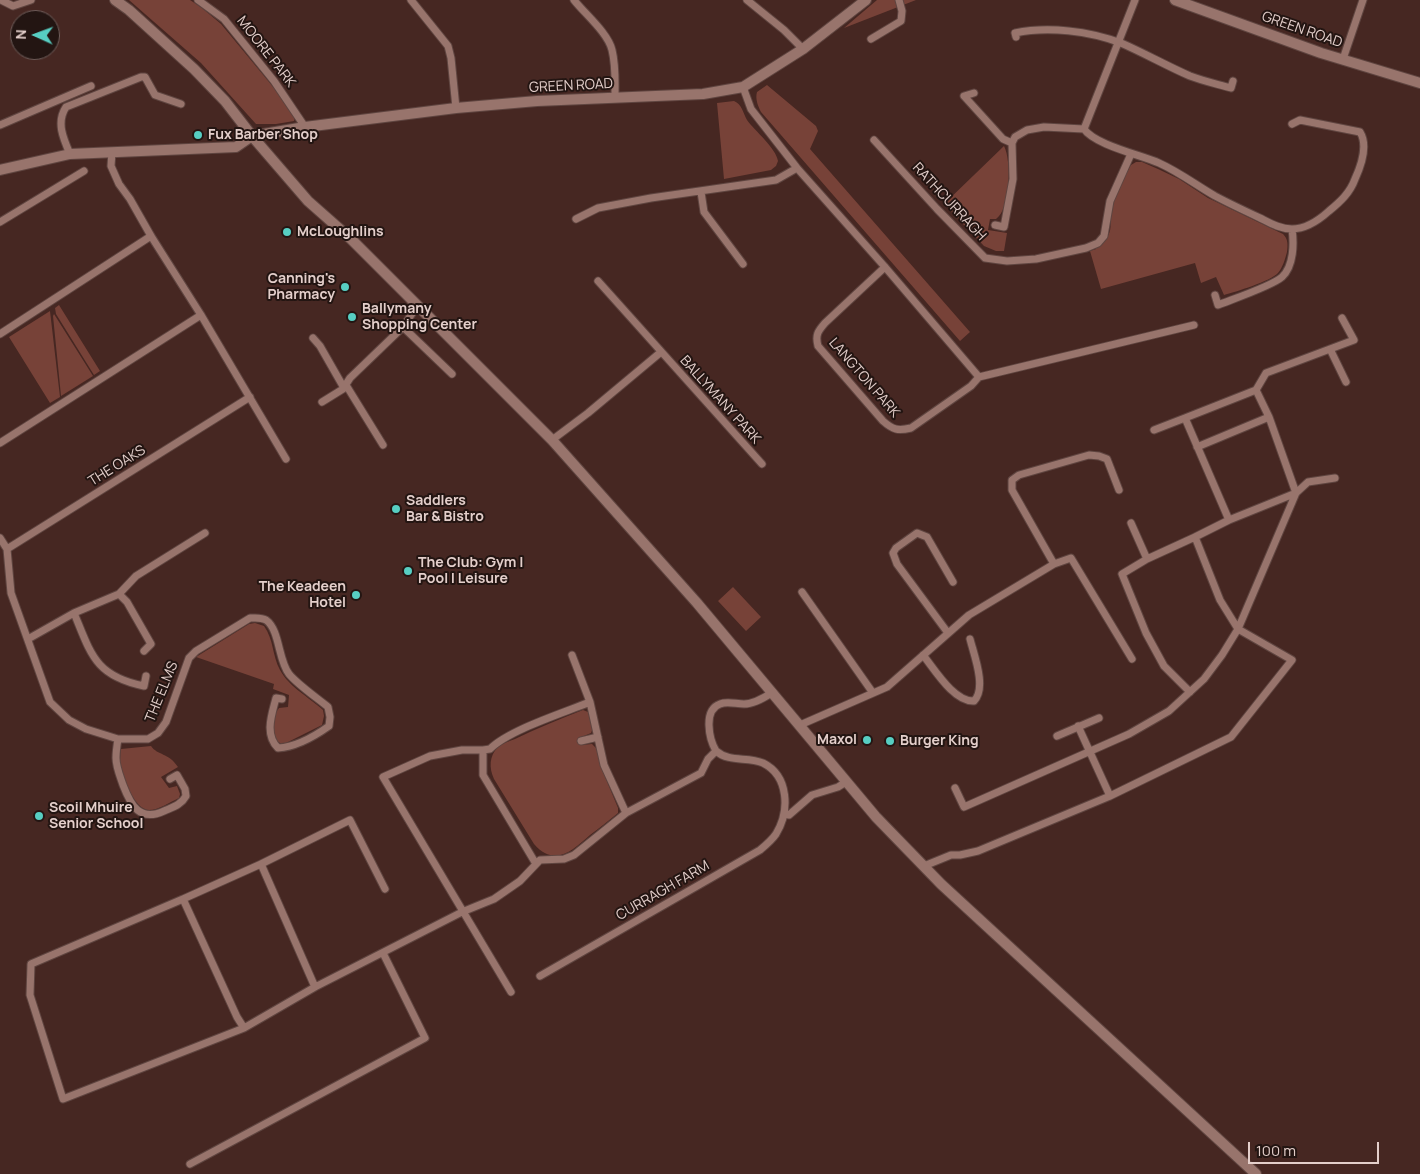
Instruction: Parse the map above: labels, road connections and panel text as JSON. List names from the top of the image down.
{
  "streets": {
    "main road": ["GREEN ROAD"],
    "street": [
      "MOORE PARK",
      "RATHCURRAGH",
      "LANGTON PARK",
      "BALLYMANY PARK",
      "THE OAKS",
      "THE ELMS",
      "CURRAGH FARM"
    ]
  },
  "crossings": [
    ["GREEN ROAD", "MOORE PARK"],
    ["THE OAKS", "THE ELMS"]
  ],
  "places": [
    "Fux Barber Shop",
    "McLoughlins",
    "Canning's Pharmacy",
    "Ballymany Shopping Center",
    "Saddlers Bar & Bistro",
    "The Club: Gym | Pool | Leisure",
    "The Keadeen Hotel",
    "Maxol",
    "Burger King",
    "Scoil Mhuire Senior School"
  ],
  "scale_bar": "100 m",
  "north": "left"
}
